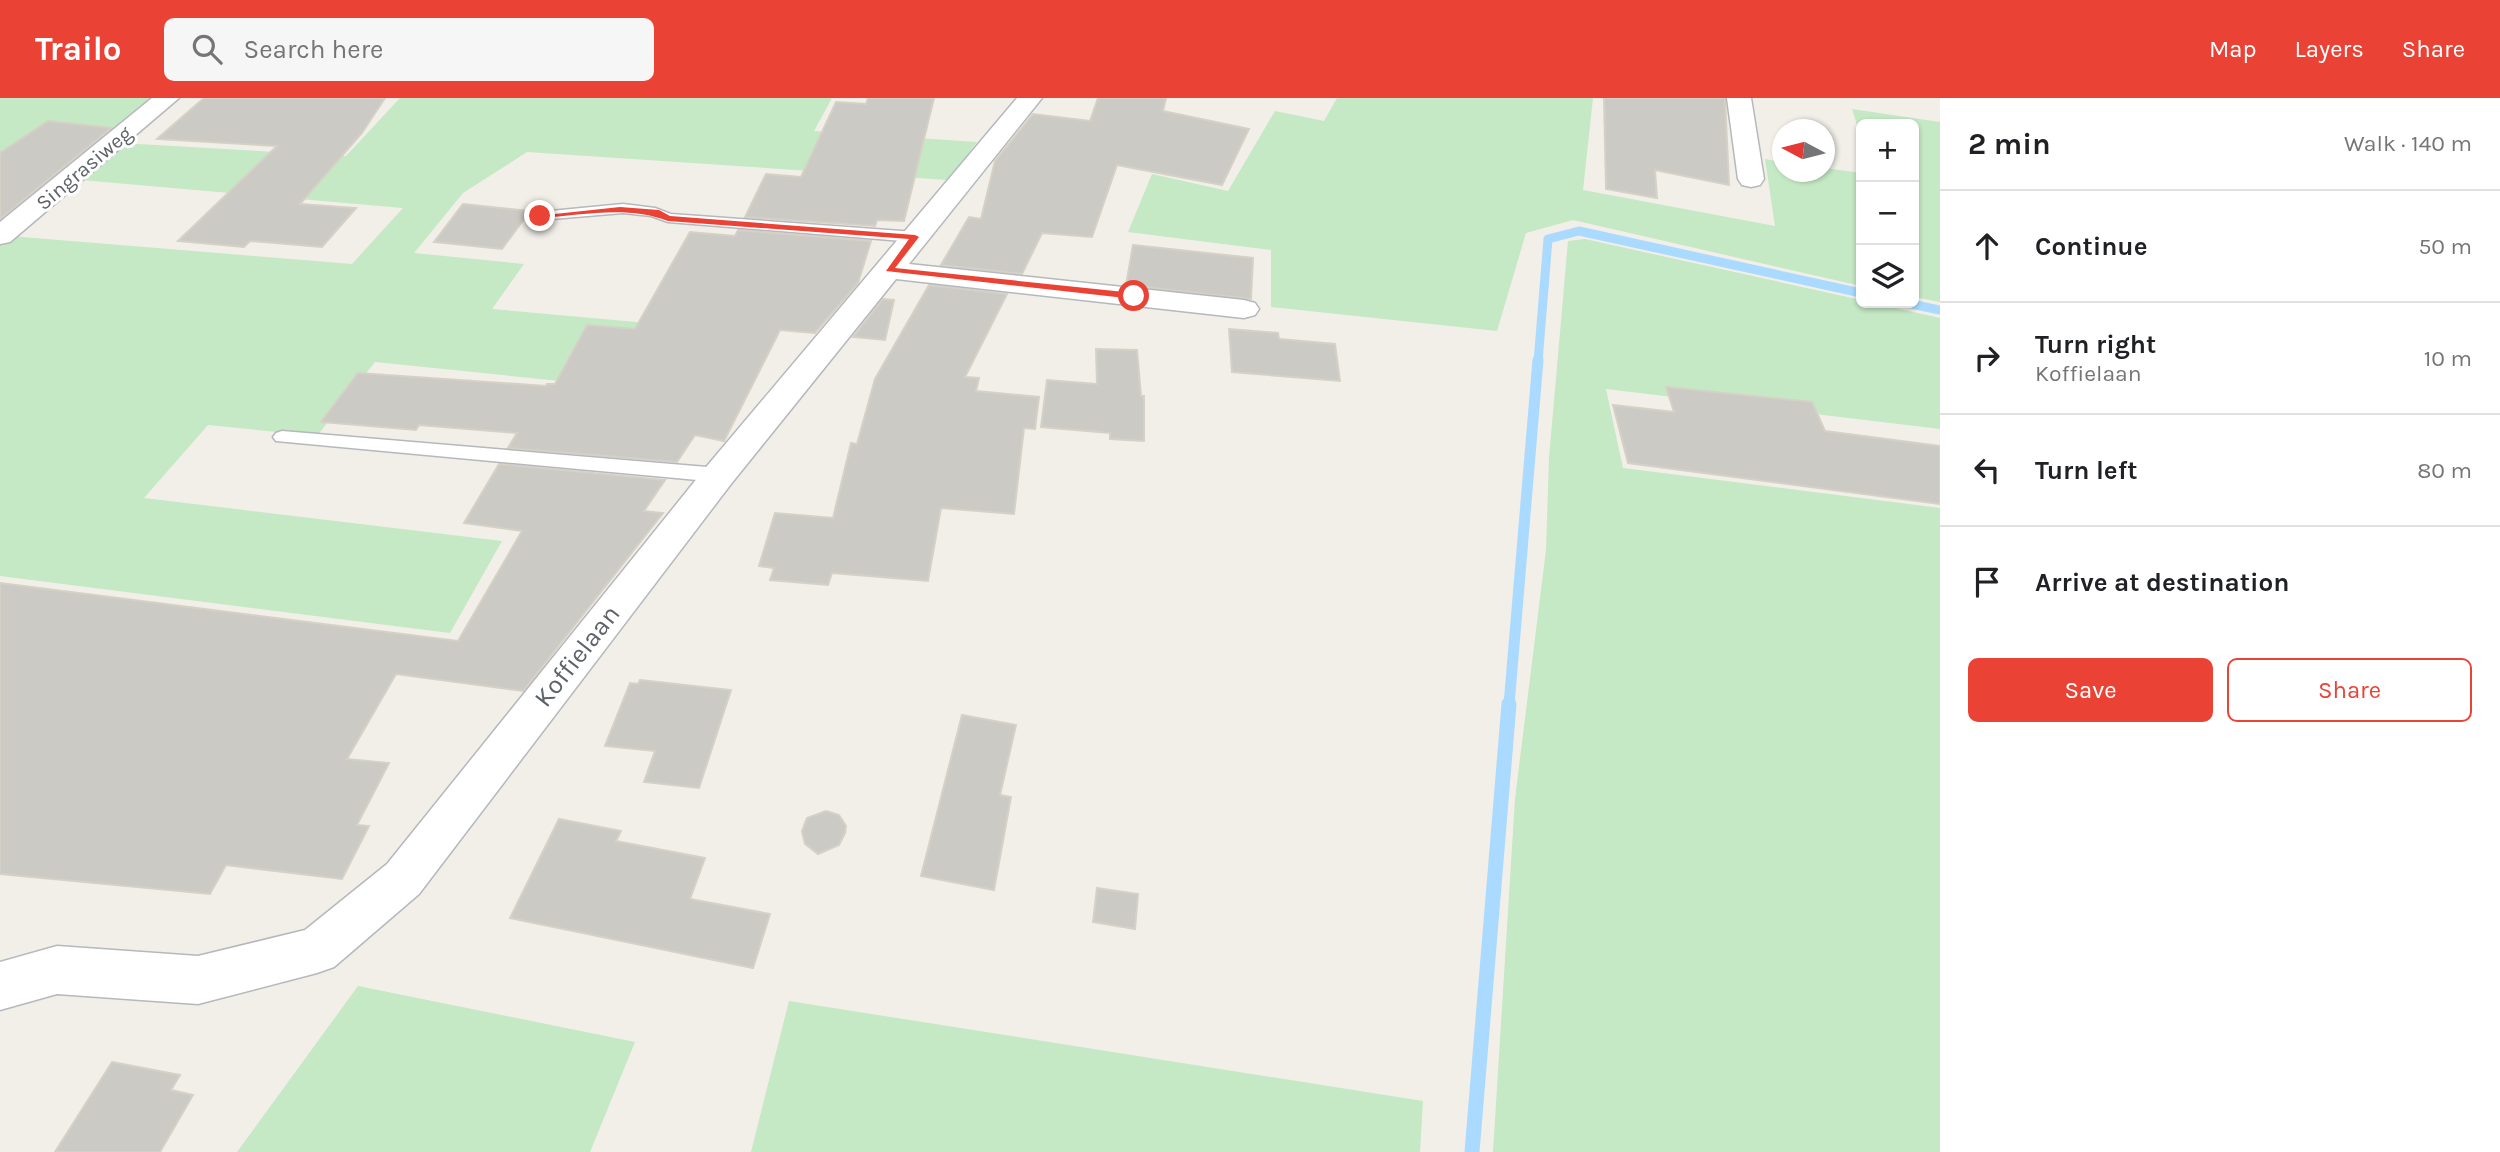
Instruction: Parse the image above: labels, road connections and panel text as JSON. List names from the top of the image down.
{
  "streets": {
    "street": ["Singrasiweg", "Koffielaan"]
  },
  "north": "left",
  "page": {
    "header": "Trailo",
    "search": "Search here",
    "nav": ["Map", "Layers", "Share"],
    "heading": ["2 min", "Walk · 140 m"],
    "map_buttons": ["+", "−"],
    "list": [
      ["Continue", "50 m"],
      ["Turn right", "Koffielaan", "10 m"],
      ["Turn left", "80 m"],
      "Arrive at destination"
    ],
    "buttons": ["Save", "Share"]
  }
}
